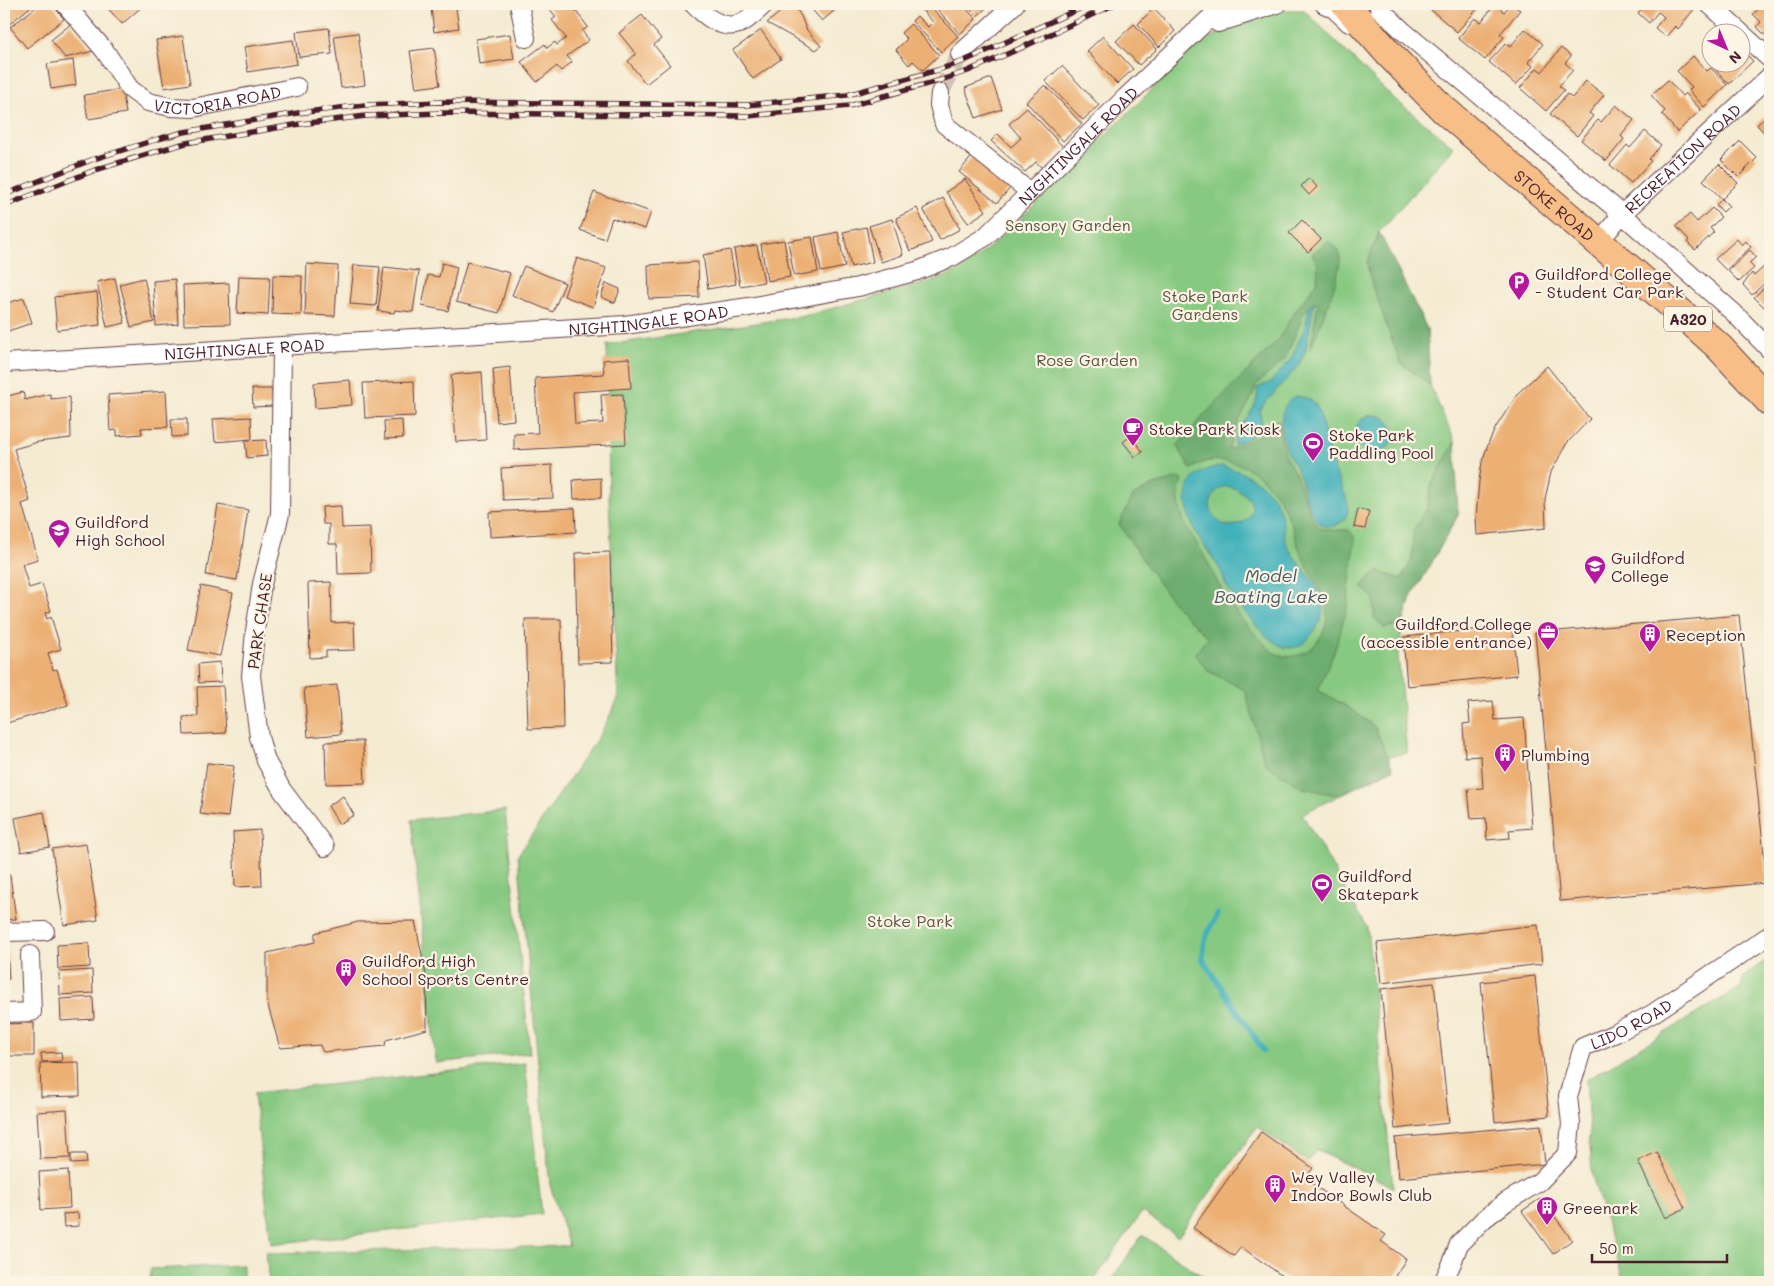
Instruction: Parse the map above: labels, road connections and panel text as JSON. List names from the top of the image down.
{
  "streets": {
    "main road": ["STOKE ROAD", "A320"],
    "street": [
      "VICTORIA ROAD",
      "NIGHTINGALE ROAD",
      "RECREATION ROAD",
      "PARK CHASE",
      "LIDO ROAD"
    ]
  },
  "crossings": [
    ["NIGHTINGALE ROAD", "PARK CHASE"],
    ["RECREATION ROAD", "STOKE ROAD"]
  ],
  "water": ["Model Boating Lake"],
  "parks": [
    "Sensory Garden",
    "Stoke Park Gardens",
    "Rose Garden",
    "Stoke Park"
  ],
  "places": {
    "parking": ["Guildford College - Student Car Park"],
    "cafe": ["Stoke Park Kiosk"],
    "sports": ["Stoke Park Paddling Pool", "Guildford Skatepark"],
    "school or university": ["Guildford High School", "Guildford College"],
    "office": ["Guildford College (accessible entrance)"],
    "building": [
      "Reception",
      "Plumbing",
      "Guildford High School Sports Centre",
      "Wey Valley Indoor Bowls Club",
      "Greenark"
    ]
  },
  "scale_bar": "50 m",
  "north": "bottom right"
}
